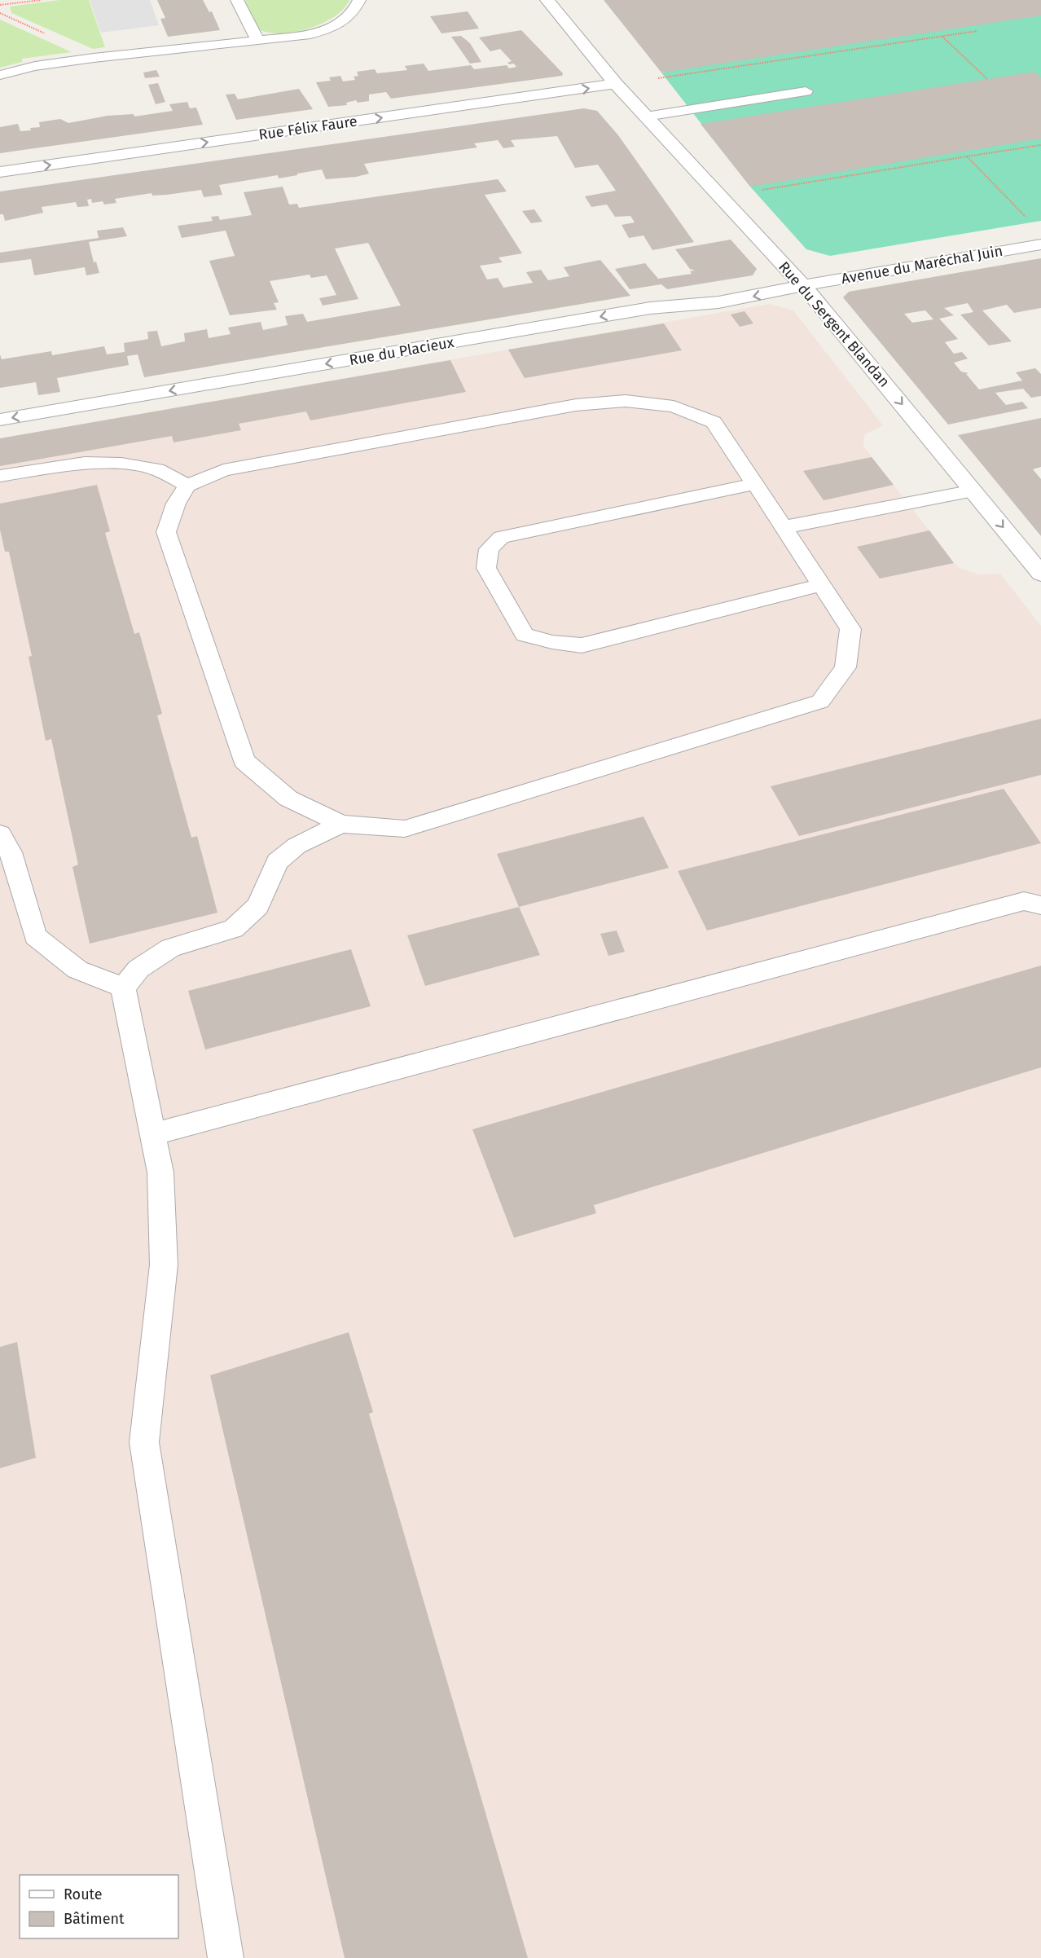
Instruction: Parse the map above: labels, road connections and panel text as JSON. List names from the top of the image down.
{
  "streets": {
    "street": [
      "Rue Félix Faure",
      "Avenue du Maréchal Juin",
      "Rue du Sergent Blandan",
      "Rue du Placieux"
    ]
  },
  "crossings": [
    ["Rue Félix Faure", "Rue du Sergent Blandan"],
    ["Avenue du Maréchal Juin", "Rue du Sergent Blandan"],
    ["Avenue du Maréchal Juin", "Rue du Placieux"],
    ["Rue du Sergent Blandan", "Rue du Placieux"]
  ],
  "one_way": ["Rue Félix Faure", "Rue du Sergent Blandan", "Rue du Placieux"],
  "legend": ["Route", "Bâtiment"]
}
